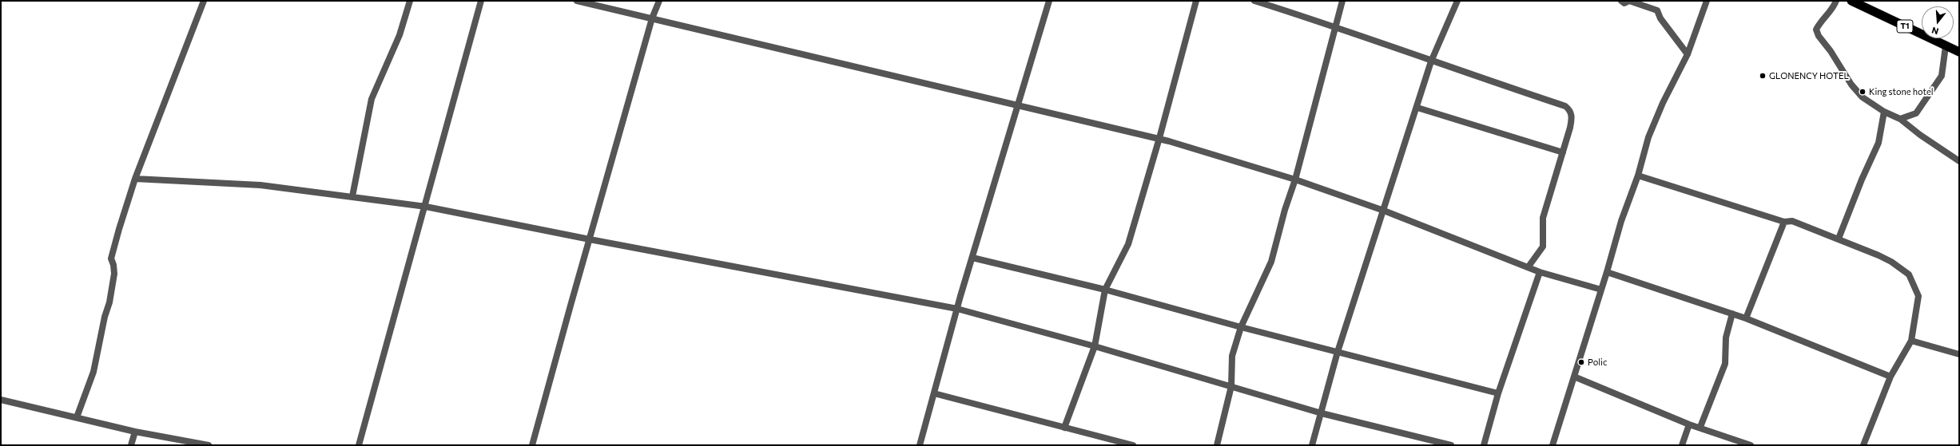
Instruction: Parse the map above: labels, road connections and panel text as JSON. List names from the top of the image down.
{
  "streets": {
    "highway": ["T1"]
  },
  "places": ["GLONENCY HOTEL", "King stone hotel", "Polic"],
  "north": "bottom"
}
